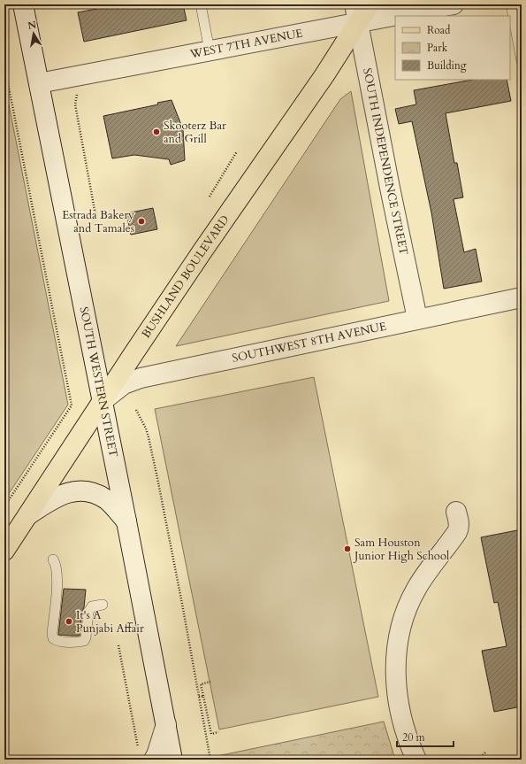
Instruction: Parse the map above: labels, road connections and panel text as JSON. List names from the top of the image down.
{
  "streets": {
    "main road": ["BUSHLAND BOULEVARD"],
    "street": [
      "WEST 7TH AVENUE",
      "SOUTH INDEPENDENCE STREET",
      "SOUTHWEST 8TH AVENUE",
      "SOUTH WESTERN STREET"
    ]
  },
  "crossings": [
    ["WEST 7TH AVENUE", "SOUTH INDEPENDENCE STREET"],
    ["WEST 7TH AVENUE", "BUSHLAND BOULEVARD"],
    ["WEST 7TH AVENUE", "SOUTH WESTERN STREET"],
    ["SOUTH INDEPENDENCE STREET", "BUSHLAND BOULEVARD"],
    ["SOUTH INDEPENDENCE STREET", "SOUTHWEST 8TH AVENUE"],
    ["BUSHLAND BOULEVARD", "SOUTHWEST 8TH AVENUE"],
    ["BUSHLAND BOULEVARD", "SOUTH WESTERN STREET"],
    ["SOUTHWEST 8TH AVENUE", "SOUTH WESTERN STREET"]
  ],
  "places": [
    "Skooterz Bar and Grill",
    "Estrada Bakery and Tamales",
    "Sam Houston Junior High School",
    "It's A Punjabi Affair"
  ],
  "legend": ["Road", "Park", "Building"],
  "scale_bar": "20 m",
  "north": "top"
}
